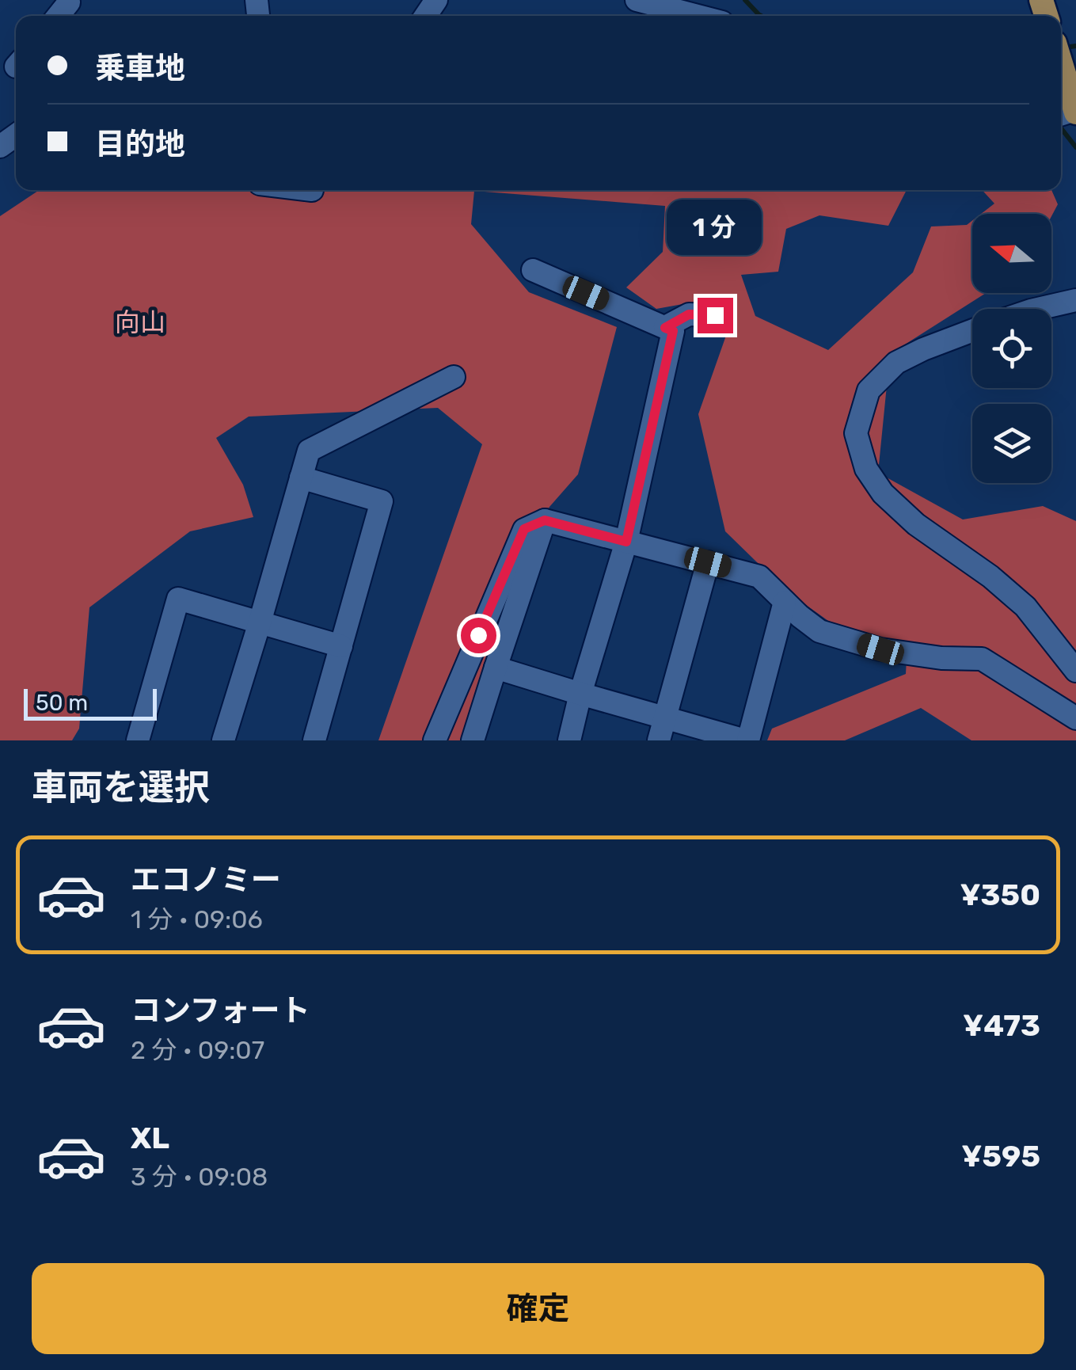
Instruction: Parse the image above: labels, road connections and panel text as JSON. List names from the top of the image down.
{
  "parks": ["向山"],
  "scale_bar": "50 m",
  "north": "left",
  "page": {
    "banner": ["乗車地", "目的地"],
    "bubble": "1 分",
    "scale": "50 m",
    "heading": "車両を選択",
    "list": [
      {
        "name": "エコノミー",
        "note": "1 分 · 09:06",
        "value": "¥350"
      },
      {
        "name": "コンフォート",
        "note": "2 分 · 09:07",
        "value": "¥473"
      },
      {
        "name": "XL",
        "note": "3 分 · 09:08",
        "value": "¥595"
      }
    ],
    "buttons": "確定"
  }
}
